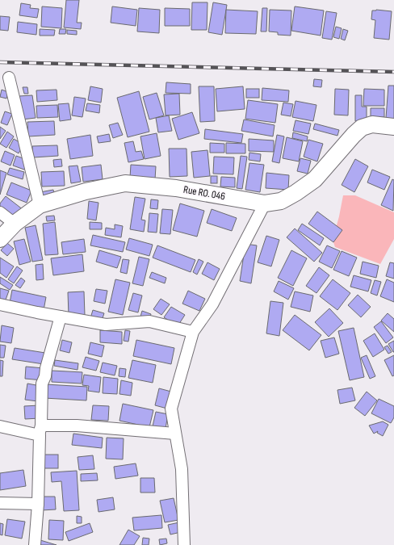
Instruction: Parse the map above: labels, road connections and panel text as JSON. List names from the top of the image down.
{
  "streets": {
    "street": ["Rue RO. 046"]
  }
}
